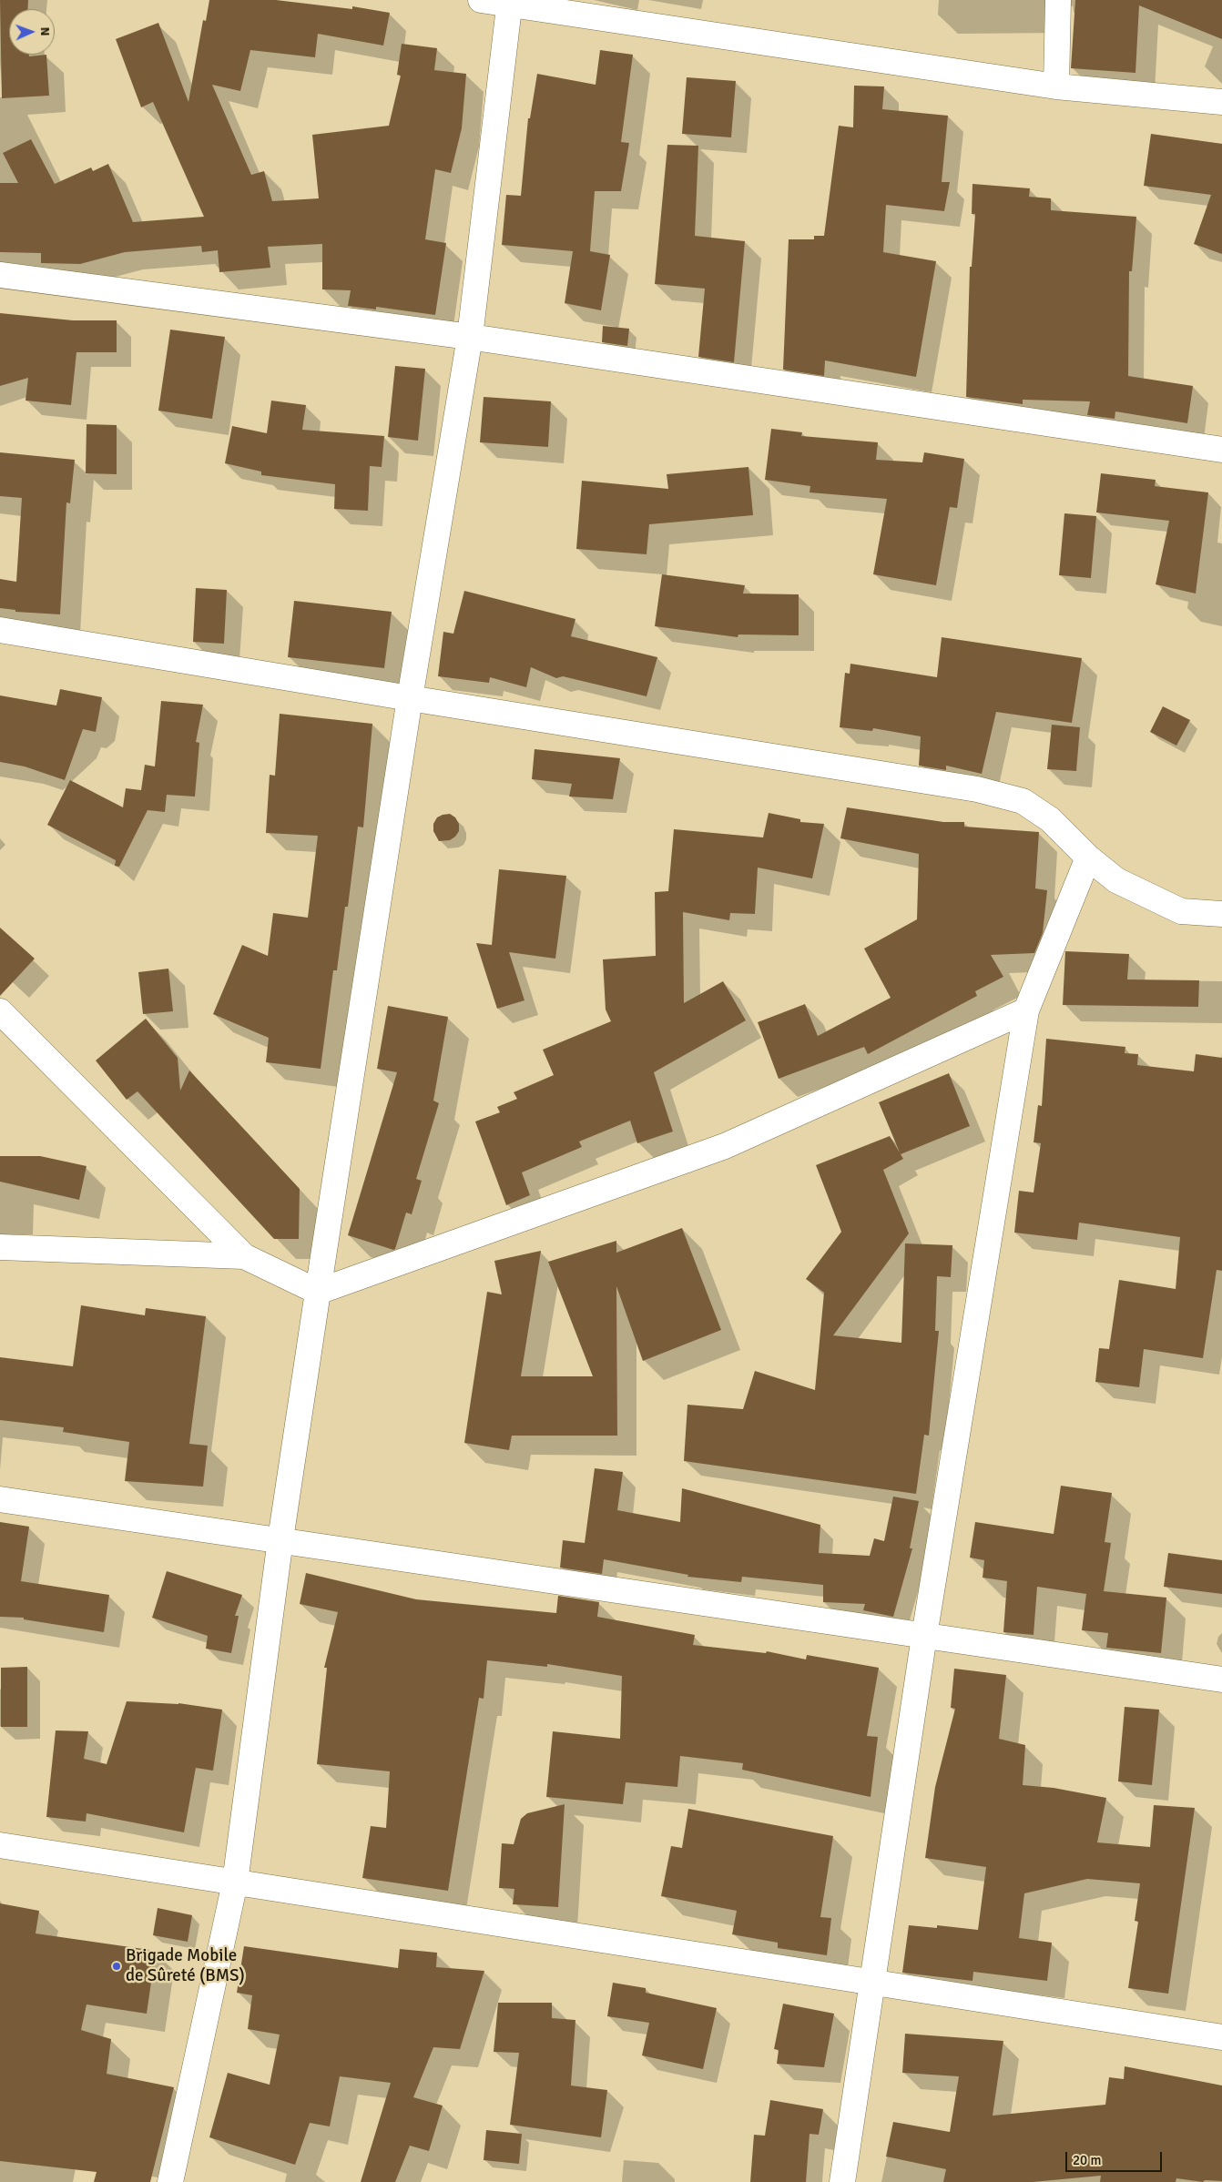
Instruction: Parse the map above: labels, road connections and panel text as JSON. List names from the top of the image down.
{
  "places": ["Brigade Mobile de Sûreté (BMS)"],
  "scale_bar": "20 m",
  "north": "right"
}
